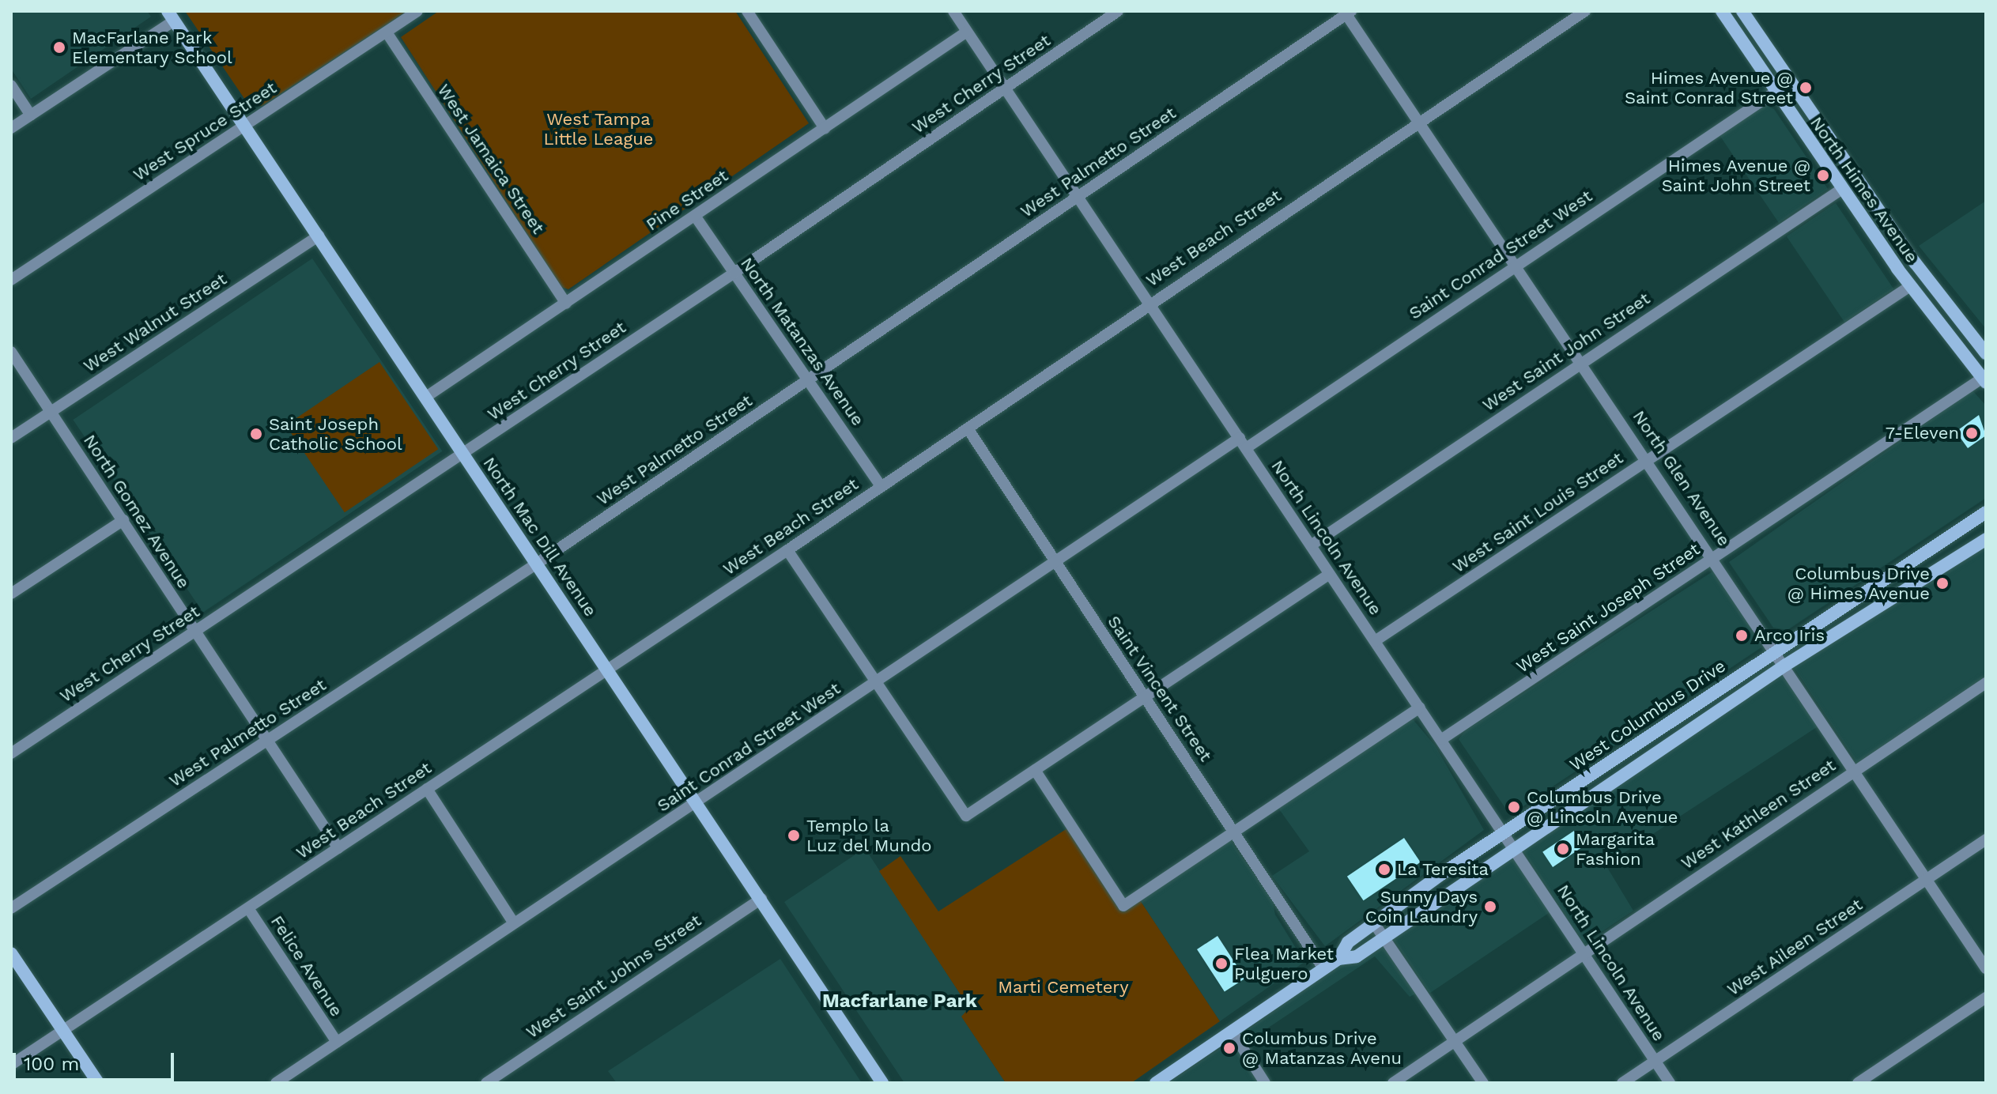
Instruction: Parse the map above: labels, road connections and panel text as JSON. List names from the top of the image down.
{
  "streets": {
    "street": [
      "West Cherry Street",
      "West Spruce Street",
      "West Jamaica Street",
      "West Palmetto Street",
      "North Himes Avenue",
      "Pine Street",
      "West Beach Street",
      "Saint Conrad Street West",
      "West Walnut Street",
      "North Matanzas Avenue",
      "West Saint John Street",
      "North Glen Avenue",
      "North Gomez Avenue",
      "West Saint Louis Street",
      "North Mac Dill Avenue",
      "North Lincoln Avenue",
      "West Saint Joseph Street",
      "Saint Vincent Street",
      "West Columbus Drive",
      "West Kathleen Street",
      "West Aileen Street",
      "Felice Avenue",
      "West Saint Johns Street"
    ]
  },
  "crossings": [
    ["West Cherry Street", "North Matanzas Avenue"],
    ["West Cherry Street", "North Gomez Avenue"],
    ["West Cherry Street", "North Mac Dill Avenue"],
    ["West Cherry Street", "North Lincoln Avenue"],
    ["West Spruce Street", "West Jamaica Street"],
    ["West Spruce Street", "North Mac Dill Avenue"],
    ["West Jamaica Street", "Pine Street"],
    ["West Palmetto Street", "North Matanzas Avenue"],
    ["West Palmetto Street", "North Glen Avenue"],
    ["West Palmetto Street", "North Gomez Avenue"],
    ["West Palmetto Street", "North Mac Dill Avenue"],
    ["West Palmetto Street", "North Lincoln Avenue"],
    ["North Himes Avenue", "Saint Conrad Street West"],
    ["North Himes Avenue", "West Saint John Street"],
    ["North Himes Avenue", "West Saint Louis Street"],
    ["North Himes Avenue", "West Saint Joseph Street"],
    ["Pine Street", "North Matanzas Avenue"],
    ["Pine Street", "North Mac Dill Avenue"],
    ["Pine Street", "North Lincoln Avenue"],
    ["West Beach Street", "North Matanzas Avenue"],
    ["West Beach Street", "North Glen Avenue"],
    ["West Beach Street", "North Gomez Avenue"],
    ["West Beach Street", "North Mac Dill Avenue"],
    ["West Beach Street", "North Lincoln Avenue"],
    ["West Beach Street", "Saint Vincent Street"],
    ["West Beach Street", "Felice Avenue"],
    ["Saint Conrad Street West", "North Glen Avenue"],
    ["Saint Conrad Street West", "North Mac Dill Avenue"],
    ["Saint Conrad Street West", "North Lincoln Avenue"],
    ["Saint Conrad Street West", "Saint Vincent Street"],
    ["Saint Conrad Street West", "Felice Avenue"],
    ["West Walnut Street", "North Gomez Avenue"],
    ["West Walnut Street", "North Mac Dill Avenue"],
    ["West Saint John Street", "North Glen Avenue"],
    ["West Saint John Street", "North Lincoln Avenue"],
    ["North Glen Avenue", "West Saint Louis Street"],
    ["North Glen Avenue", "West Saint Joseph Street"],
    ["North Glen Avenue", "West Columbus Drive"],
    ["North Glen Avenue", "West Kathleen Street"],
    ["North Glen Avenue", "West Aileen Street"],
    ["West Saint Louis Street", "North Lincoln Avenue"],
    ["North Mac Dill Avenue", "West Saint Johns Street"],
    ["North Lincoln Avenue", "West Saint Joseph Street"],
    ["North Lincoln Avenue", "West Columbus Drive"],
    ["North Lincoln Avenue", "West Kathleen Street"],
    ["North Lincoln Avenue", "West Aileen Street"],
    ["Saint Vincent Street", "West Columbus Drive"]
  ],
  "districts": ["Macfarlane Park"],
  "parks": ["West Tampa Little League", "Marti Cemetery"],
  "places": [
    "MacFarlane Park Elementary School",
    "Himes Avenue @ Saint Conrad Street",
    "Himes Avenue @ Saint John Street",
    "7-Eleven",
    "Saint Joseph Catholic School",
    "Columbus Drive @ Himes Avenue",
    "Arco Iris",
    "Columbus Drive @ Lincoln Avenue",
    "Templo la Luz del Mundo",
    "Margarita Fashion",
    "La Teresita",
    "Sunny Days Coin Laundry",
    "Flea Market Pulguero",
    "Columbus Drive @ Matanzas Avenu"
  ],
  "scale_bar": "100 m"
}
